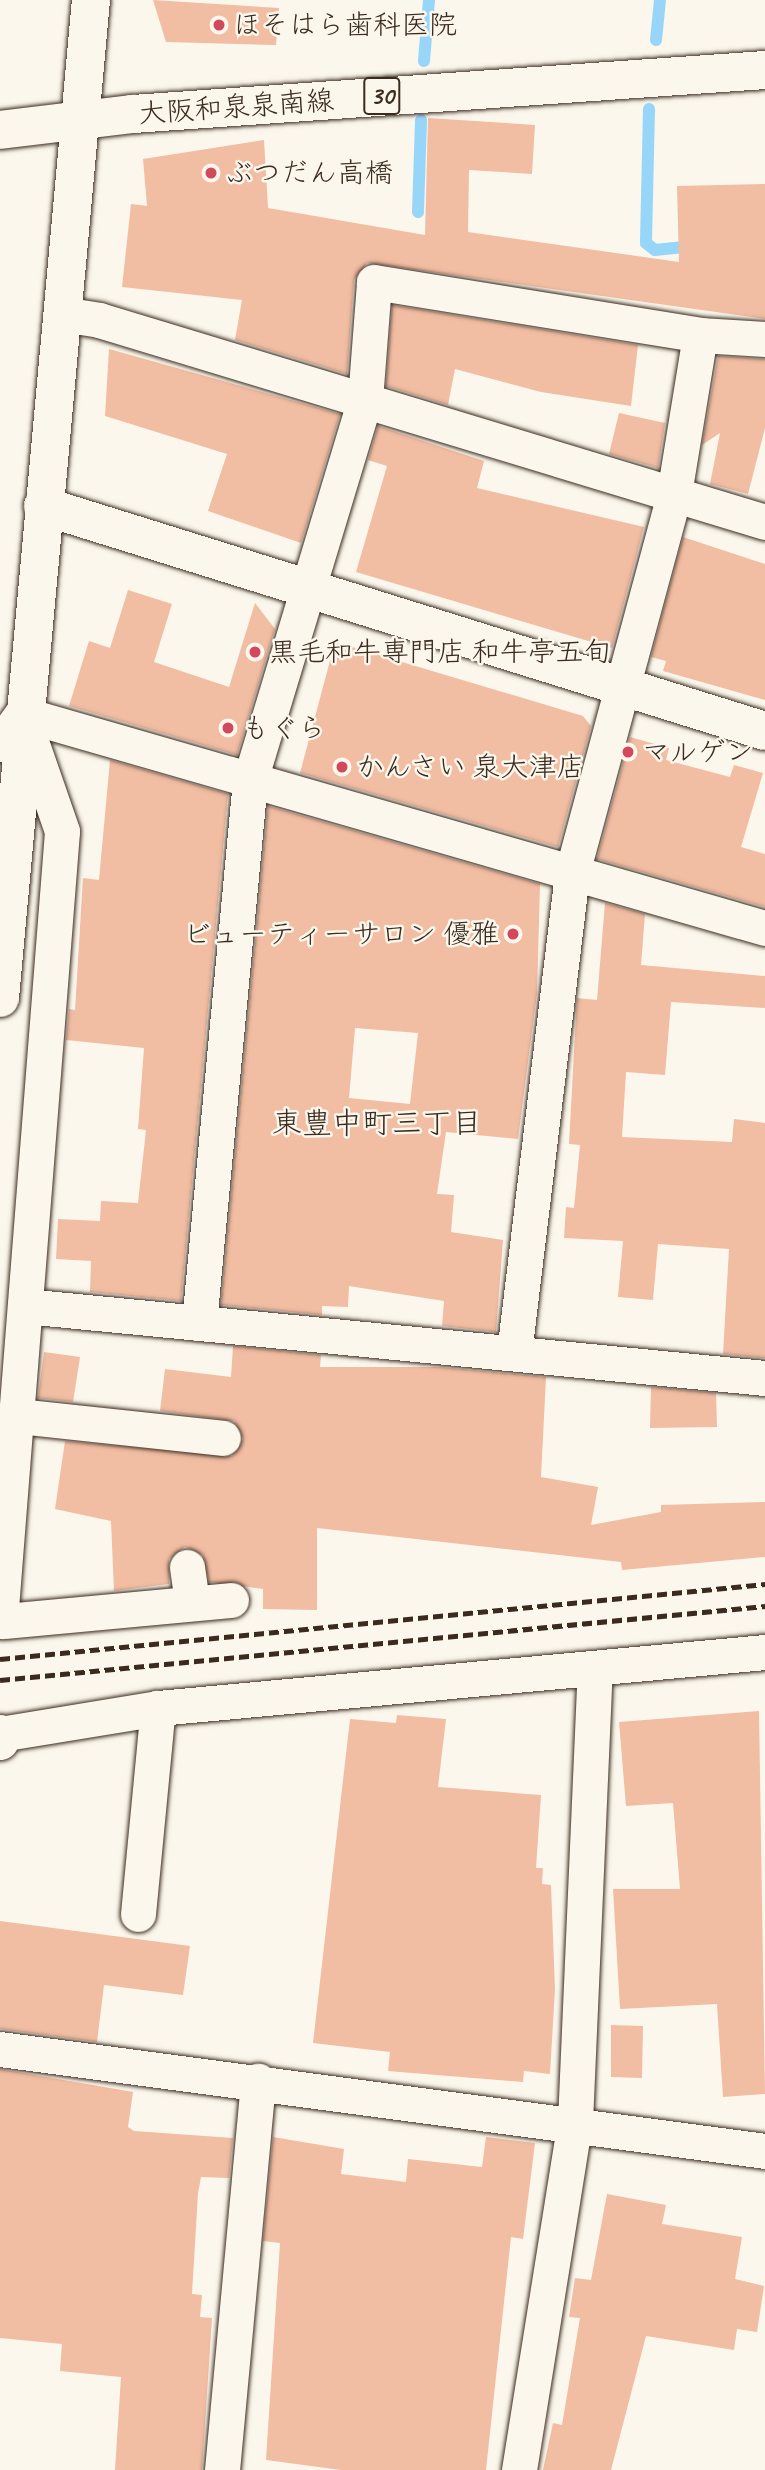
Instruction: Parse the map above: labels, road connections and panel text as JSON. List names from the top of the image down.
{
  "streets": {
    "street": ["30", "大阪和泉泉南線"]
  },
  "districts": ["東豊中町三丁目"],
  "places": [
    "ほそはら歯科医院",
    "ぶつだん高橋",
    "黒毛和牛専門店 和牛亭五旬",
    "もぐら",
    "マルゲン",
    "かんさい 泉大津店",
    "ビューティーサロン 優雅"
  ]
}
